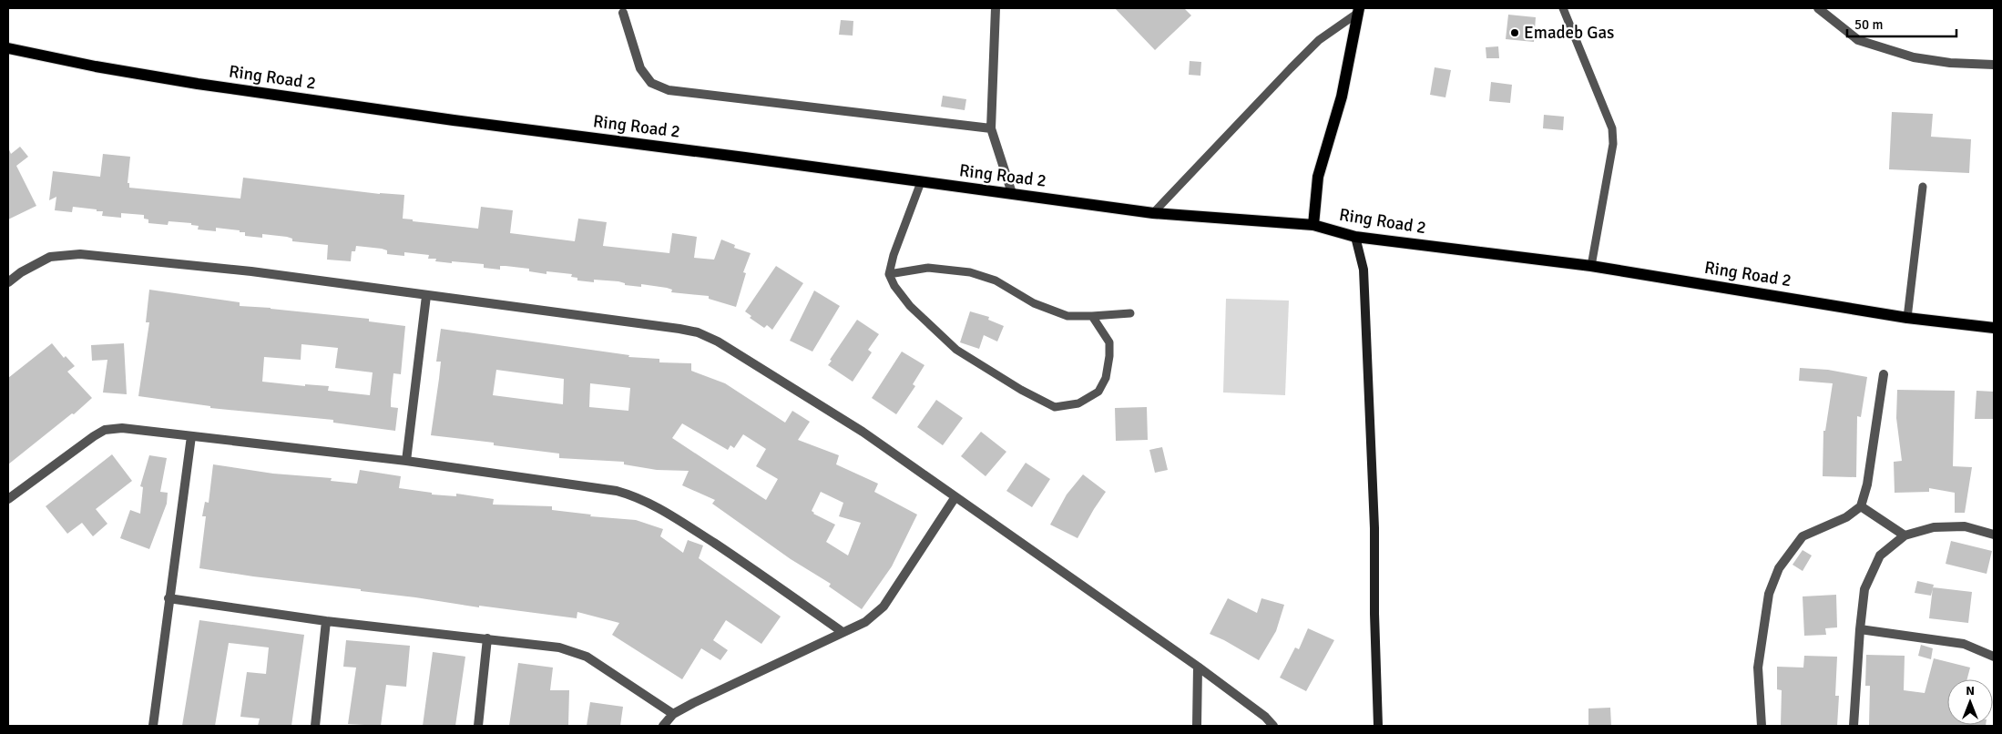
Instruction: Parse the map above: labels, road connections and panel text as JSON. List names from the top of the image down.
{
  "streets": {
    "main road": ["Ring Road 2"]
  },
  "places": ["Emadeb Gas"],
  "scale_bar": "50 m",
  "north": "top"
}
